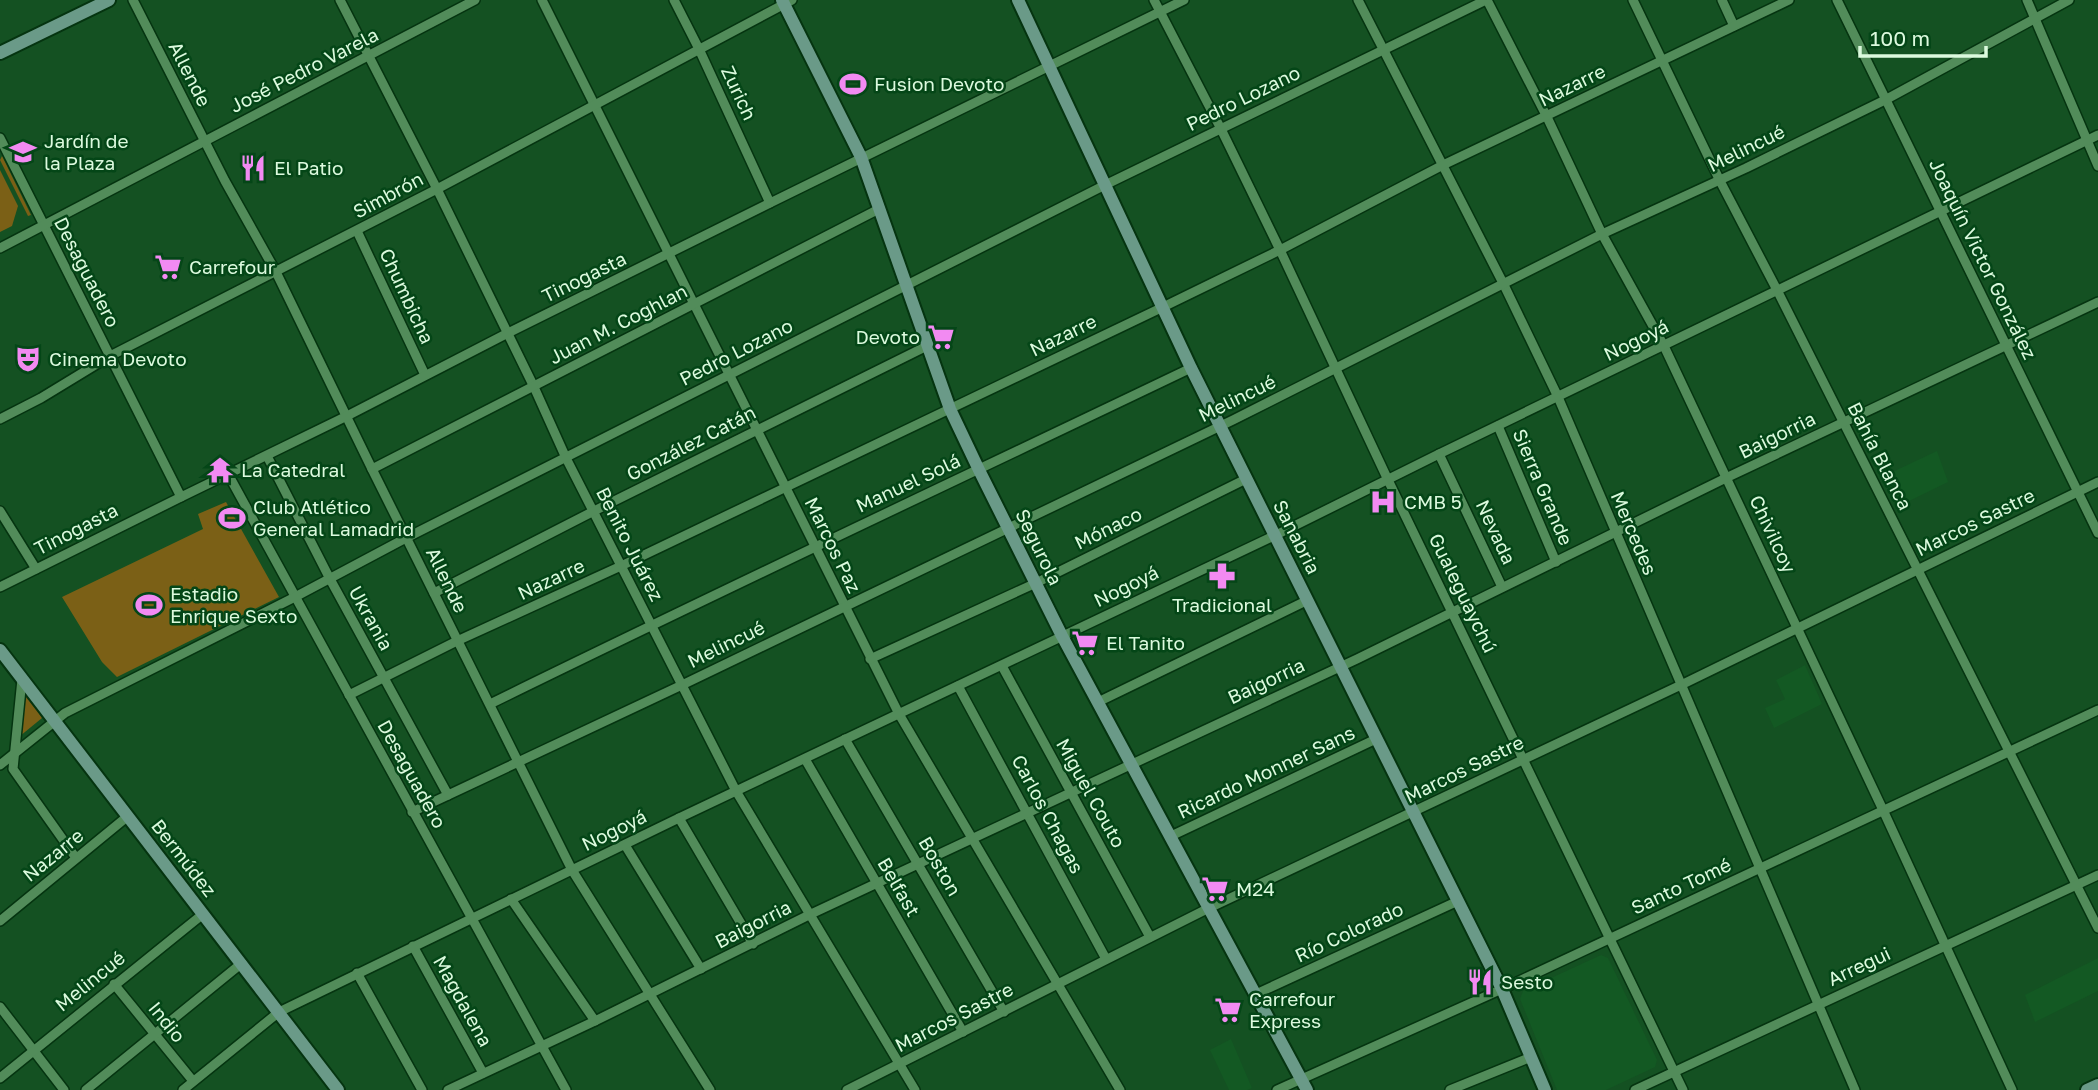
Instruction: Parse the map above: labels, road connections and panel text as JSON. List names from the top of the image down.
{
  "streets": {
    "street": [
      "José Pedro Varela",
      "Allende",
      "Nazarre",
      "Zurich",
      "Pedro Lozano",
      "Melincué",
      "Simbrón",
      "Joaquín Victor González",
      "Desaguadero",
      "Tinogasta",
      "Chumbicha",
      "Juan M. Coghlan",
      "Nogoyá",
      "Baigorria",
      "González Catán",
      "Bahía Blanca",
      "Manuel Solá",
      "Sierra Grande",
      "Marcos Sastre",
      "Mónaco",
      "Nevada",
      "Mercedes",
      "Chivilcoy",
      "Sanabria",
      "Benito Juárez",
      "Marcos Paz",
      "Segurola",
      "Gualeguaychú",
      "Ukrania",
      "Ricardo Monner Sans",
      "Miguel Couto",
      "Carlos Chagas",
      "Bermúdez",
      "Boston",
      "Santo Tomé",
      "Belfast",
      "Río Colorado",
      "Arregui",
      "Magdalena",
      "Indio"
    ]
  },
  "crossings": [
    ["José Pedro Varela", "Allende"],
    ["José Pedro Varela", "Desaguadero"],
    ["José Pedro Varela", "Benito Juárez"],
    ["Allende", "Nazarre"],
    ["Allende", "Pedro Lozano"],
    ["Allende", "Melincué"],
    ["Allende", "Simbrón"],
    ["Allende", "Tinogasta"],
    ["Allende", "Juan M. Coghlan"],
    ["Allende", "Nogoyá"],
    ["Allende", "Baigorria"],
    ["Allende", "González Catán"],
    ["Allende", "Manuel Solá"],
    ["Nazarre", "Desaguadero"],
    ["Nazarre", "Bahía Blanca"],
    ["Nazarre", "Mercedes"],
    ["Nazarre", "Chivilcoy"],
    ["Nazarre", "Sanabria"],
    ["Nazarre", "Benito Juárez"],
    ["Nazarre", "Marcos Paz"],
    ["Nazarre", "Segurola"],
    ["Nazarre", "Gualeguaychú"],
    ["Nazarre", "Ukrania"],
    ["Nazarre", "Bermúdez"],
    ["Zurich", "Simbrón"],
    ["Zurich", "Tinogasta"],
    ["Pedro Lozano", "Desaguadero"],
    ["Pedro Lozano", "Mercedes"],
    ["Pedro Lozano", "Chivilcoy"],
    ["Pedro Lozano", "Sanabria"],
    ["Pedro Lozano", "Benito Juárez"],
    ["Pedro Lozano", "Marcos Paz"],
    ["Pedro Lozano", "Segurola"],
    ["Pedro Lozano", "Gualeguaychú"],
    ["Pedro Lozano", "Ukrania"],
    ["Pedro Lozano", "Bermúdez"],
    ["Melincué", "Joaquín Victor González"],
    ["Melincué", "Desaguadero"],
    ["Melincué", "Bahía Blanca"],
    ["Melincué", "Mercedes"],
    ["Melincué", "Chivilcoy"],
    ["Melincué", "Sanabria"],
    ["Melincué", "Benito Juárez"],
    ["Melincué", "Marcos Paz"],
    ["Melincué", "Segurola"],
    ["Melincué", "Gualeguaychú"],
    ["Melincué", "Ukrania"],
    ["Melincué", "Bermúdez"],
    ["Melincué", "Indio"],
    ["Simbrón", "Desaguadero"],
    ["Simbrón", "Chumbicha"],
    ["Simbrón", "Benito Juárez"],
    ["Simbrón", "Marcos Paz"],
    ["Simbrón", "Segurola"],
    ["Joaquín Victor González", "Nogoyá"],
    ["Joaquín Victor González", "Baigorria"],
    ["Joaquín Victor González", "Marcos Sastre"],
    ["Desaguadero", "Tinogasta"],
    ["Desaguadero", "Nogoyá"],
    ["Desaguadero", "Baigorria"],
    ["Tinogasta", "Chumbicha"],
    ["Tinogasta", "Sanabria"],
    ["Tinogasta", "Benito Juárez"],
    ["Tinogasta", "Marcos Paz"],
    ["Tinogasta", "Segurola"],
    ["Tinogasta", "Gualeguaychú"],
    ["Tinogasta", "Ukrania"],
    ["Juan M. Coghlan", "Benito Juárez"],
    ["Juan M. Coghlan", "Marcos Paz"],
    ["Juan M. Coghlan", "Segurola"],
    ["Nogoyá", "Bahía Blanca"],
    ["Nogoyá", "Sierra Grande"],
    ["Nogoyá", "Nevada"],
    ["Nogoyá", "Mercedes"],
    ["Nogoyá", "Chivilcoy"],
    ["Nogoyá", "Sanabria"],
    ["Nogoyá", "Benito Juárez"],
    ["Nogoyá", "Marcos Paz"],
    ["Nogoyá", "Segurola"],
    ["Nogoyá", "Gualeguaychú"],
    ["Nogoyá", "Miguel Couto"],
    ["Nogoyá", "Carlos Chagas"],
    ["Nogoyá", "Bermúdez"],
    ["Nogoyá", "Boston"],
    ["Nogoyá", "Belfast"],
    ["Nogoyá", "Magdalena"],
    ["Nogoyá", "Indio"],
    ["Baigorria", "Bahía Blanca"],
    ["Baigorria", "Sierra Grande"],
    ["Baigorria", "Nevada"],
    ["Baigorria", "Mercedes"],
    ["Baigorria", "Chivilcoy"],
    ["Baigorria", "Sanabria"],
    ["Baigorria", "Benito Juárez"],
    ["Baigorria", "Marcos Paz"],
    ["Baigorria", "Segurola"],
    ["Baigorria", "Gualeguaychú"],
    ["Baigorria", "Miguel Couto"],
    ["Baigorria", "Carlos Chagas"],
    ["Baigorria", "Boston"],
    ["Baigorria", "Belfast"],
    ["Baigorria", "Magdalena"],
    ["González Catán", "Benito Juárez"],
    ["González Catán", "Marcos Paz"],
    ["González Catán", "Segurola"],
    ["Bahía Blanca", "Marcos Sastre"],
    ["Bahía Blanca", "Santo Tomé"],
    ["Bahía Blanca", "Arregui"],
    ["Manuel Solá", "Sanabria"],
    ["Manuel Solá", "Benito Juárez"],
    ["Manuel Solá", "Marcos Paz"],
    ["Manuel Solá", "Segurola"],
    ["Marcos Sastre", "Mercedes"],
    ["Marcos Sastre", "Chivilcoy"],
    ["Marcos Sastre", "Sanabria"],
    ["Marcos Sastre", "Benito Juárez"],
    ["Marcos Sastre", "Marcos Paz"],
    ["Marcos Sastre", "Segurola"],
    ["Marcos Sastre", "Gualeguaychú"],
    ["Marcos Sastre", "Miguel Couto"],
    ["Marcos Sastre", "Carlos Chagas"],
    ["Marcos Sastre", "Boston"],
    ["Marcos Sastre", "Belfast"],
    ["Mónaco", "Sanabria"],
    ["Mónaco", "Marcos Paz"],
    ["Mónaco", "Segurola"],
    ["Mercedes", "Santo Tomé"],
    ["Mercedes", "Arregui"],
    ["Chivilcoy", "Santo Tomé"],
    ["Chivilcoy", "Arregui"],
    ["Sanabria", "Ricardo Monner Sans"],
    ["Sanabria", "Santo Tomé"],
    ["Sanabria", "Río Colorado"],
    ["Segurola", "Ricardo Monner Sans"],
    ["Segurola", "Santo Tomé"],
    ["Segurola", "Río Colorado"],
    ["Gualeguaychú", "Santo Tomé"],
    ["Gualeguaychú", "Arregui"]
  ],
  "places": {
    "sports": ["Fusion Devoto", "Club Atlético General Lamadrid", "Estadio Enrique Sexto"],
    "school or university": ["Jardín de la Plaza"],
    "restaurant": ["El Patio", "Sesto"],
    "supermarket": [
      "Carrefour",
      "Devoto",
      "El Tanito",
      "M24",
      "Carrefour Express"
    ],
    "theatre": ["Cinema Devoto"],
    "temple": ["La Catedral"],
    "hospital": ["CMB 5"],
    "pharmacy": ["Tradicional"]
  },
  "scale_bar": "100 m"
}
